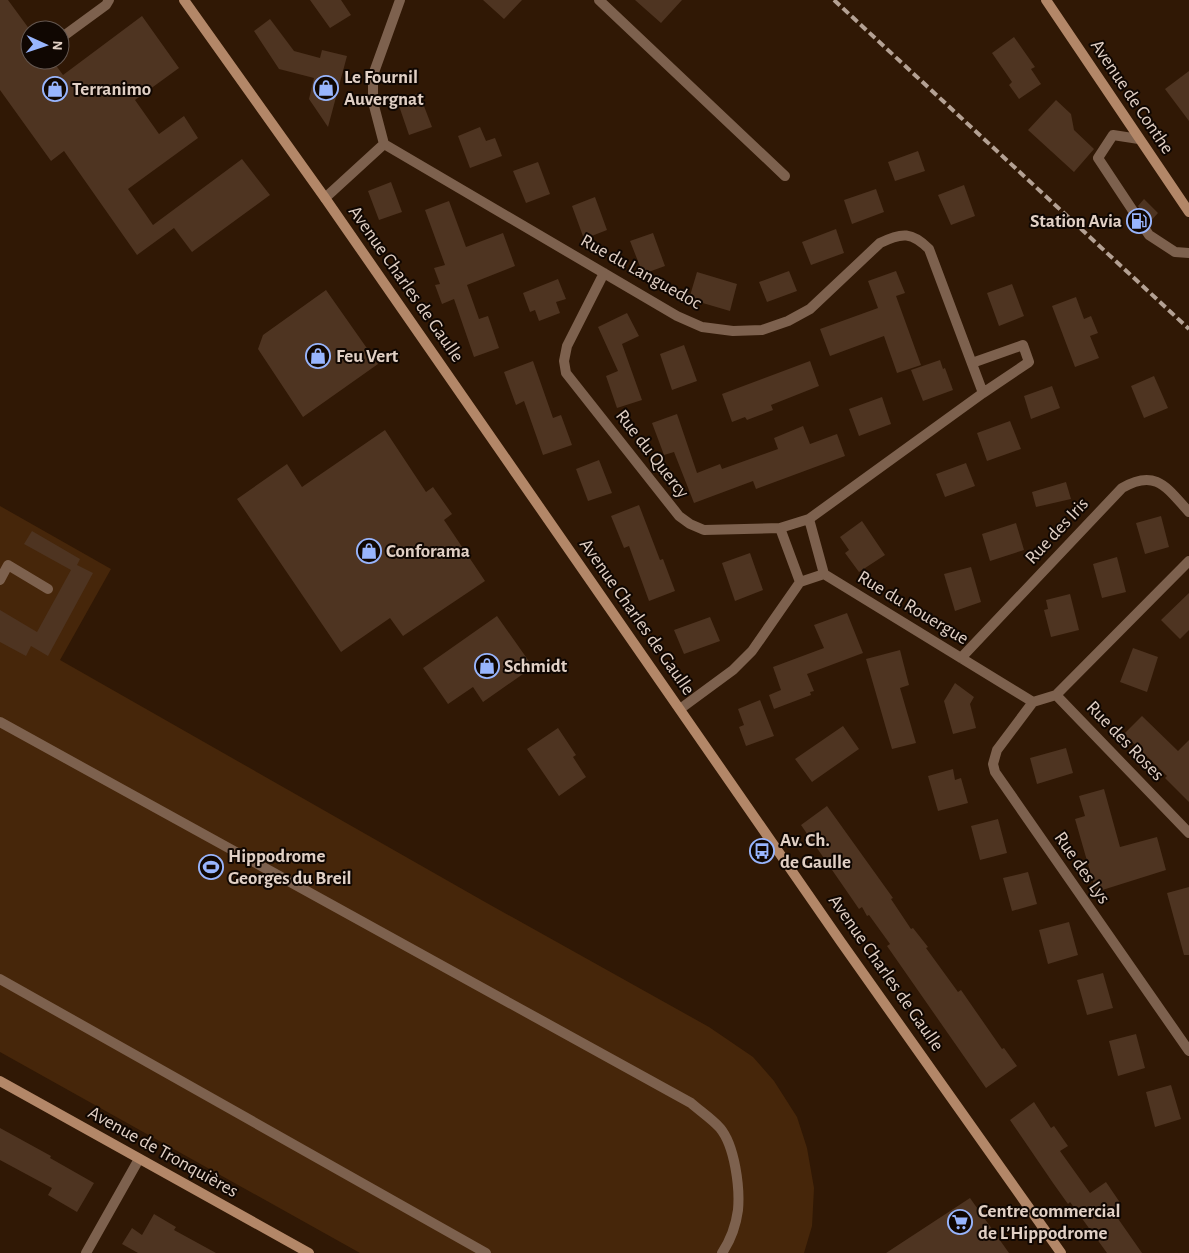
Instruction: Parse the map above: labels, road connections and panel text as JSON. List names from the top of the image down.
{
  "streets": {
    "main road": ["Avenue de Conthe", "Avenue Charles de Gaulle", "Avenue de Tronquières"],
    "street": [
      "Rue du Languedoc",
      "Rue du Quercy",
      "Rue des Iris",
      "Rue du Rouergue",
      "Rue des Roses",
      "Rue des Lys"
    ]
  },
  "crossings": [
    ["Rue du Languedoc", "Rue du Quercy"],
    ["Rue des Iris", "Rue du Rouergue"],
    ["Rue du Rouergue", "Rue des Lys"]
  ],
  "places": {
    "shop": [
      "Le Fournil Auvergnat",
      "Terranimo",
      "Feu Vert",
      "Conforama",
      "Schmidt"
    ],
    "fuel station": ["Station Avia"],
    "bus stop": ["Av. Ch. de Gaulle"],
    "sports": ["Hippodrome Georges du Breil"],
    "supermarket": ["Centre commercial de L’Hippodrome"]
  },
  "north": "right"
}
